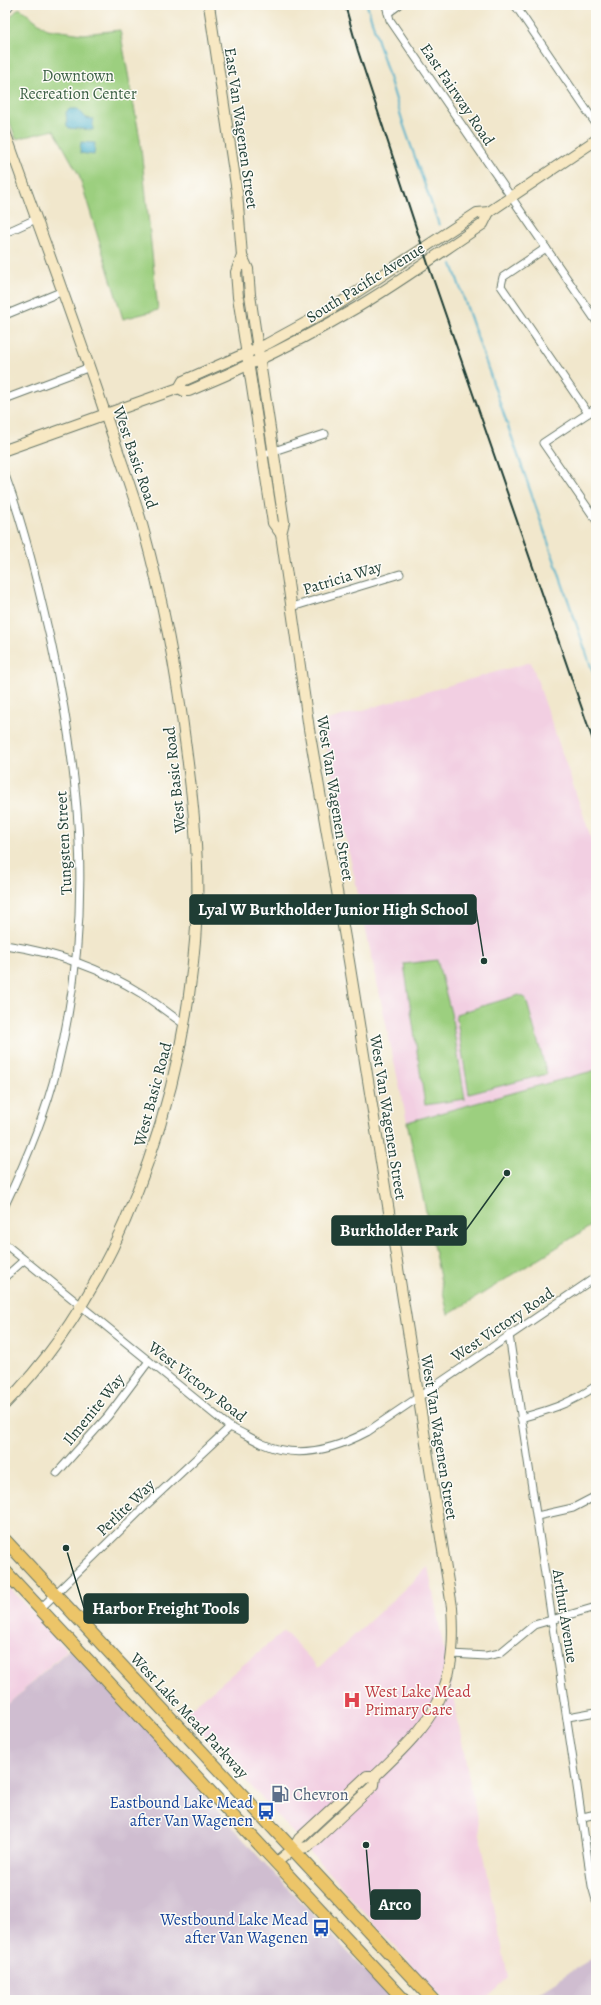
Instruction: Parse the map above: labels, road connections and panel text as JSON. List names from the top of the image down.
{
  "streets": {
    "main road": [
      "East Van Wagenen Street",
      "South Pacific Avenue",
      "West Basic Road",
      "West Van Wagenen Street",
      "West Lake Mead Parkway"
    ],
    "street": [
      "East Fairway Road",
      "Patricia Way",
      "Tungsten Street",
      "West Victory Road",
      "Ilmenite Way",
      "Perlite Way",
      "Arthur Avenue"
    ]
  },
  "crossings": [
    ["East Fairway Road", "South Pacific Avenue"],
    ["East Van Wagenen Street", "South Pacific Avenue"],
    ["East Van Wagenen Street", "West Van Wagenen Street"],
    ["South Pacific Avenue", "West Basic Road"],
    ["South Pacific Avenue", "West Van Wagenen Street"],
    ["West Basic Road", "West Victory Road"],
    ["Patricia Way", "West Van Wagenen Street"],
    ["West Van Wagenen Street", "West Victory Road"],
    ["West Van Wagenen Street", "West Lake Mead Parkway"],
    ["West Victory Road", "Ilmenite Way"],
    ["West Victory Road", "Perlite Way"],
    ["West Victory Road", "Arthur Avenue"],
    ["Perlite Way", "West Lake Mead Parkway"]
  ],
  "parks": ["Downtown Recreation Center"],
  "places": {
    "other": [
      "Lyal W Burkholder Junior High School",
      "Burkholder Park",
      "Harbor Freight Tools",
      "Arco"
    ],
    "hospital": ["West Lake Mead Primary Care"],
    "fuel station": ["Chevron"],
    "bus stop": ["Eastbound Lake Mead after Van Wagenen", "Westbound Lake Mead after Van Wagenen"]
  }
}
